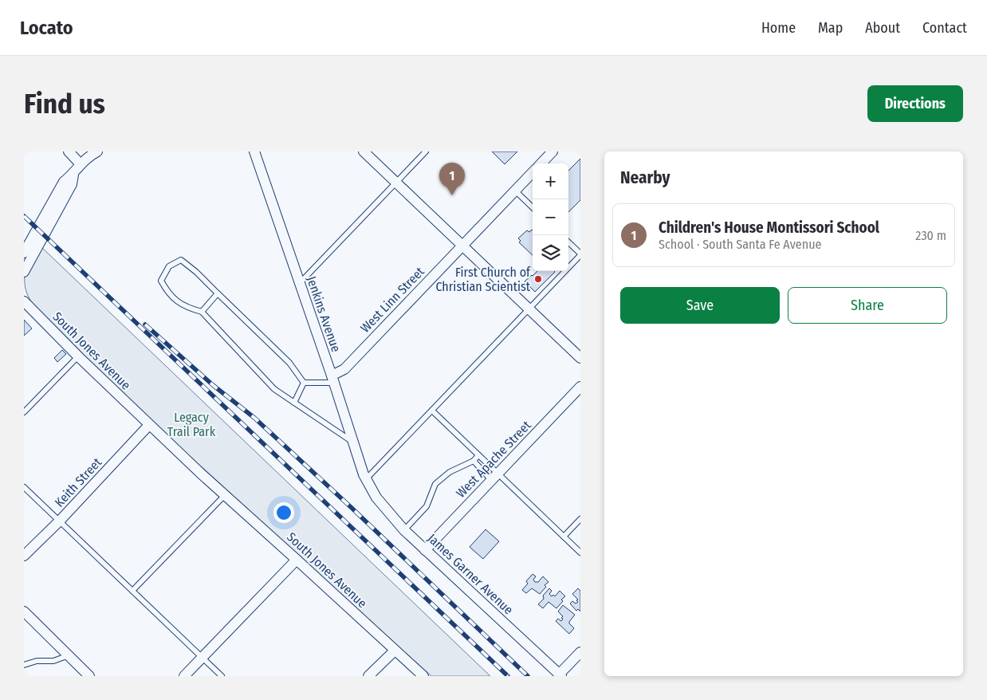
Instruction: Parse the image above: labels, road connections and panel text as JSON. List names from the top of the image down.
{
  "streets": {
    "street": [
      "West Linn Street",
      "Jenkins Avenue",
      "South Jones Avenue",
      "West Apache Street",
      "Keith Street",
      "James Garner Avenue"
    ]
  },
  "crossings": [
    ["West Linn Street", "Jenkins Avenue"],
    ["Jenkins Avenue", "James Garner Avenue"],
    ["South Jones Avenue", "Keith Street"],
    ["West Apache Street", "James Garner Avenue"]
  ],
  "parks": ["Legacy Trail Park"],
  "places": ["First Church of Christian Scientist"],
  "page": {
    "header": "Locato",
    "nav": [
      "Home",
      "Map",
      "About",
      "Contact"
    ],
    "buttons": [
      "Directions",
      ["Save", "Share"]
    ],
    "title": "Find us",
    "heading": "Nearby",
    "pins": "1",
    "map_buttons": ["+", "−"],
    "list": [
      {
        "mark": "1",
        "name": "Children's House Montissori School",
        "note": "School · South Santa Fe Avenue",
        "value": "230 m"
      }
    ]
  }
}
